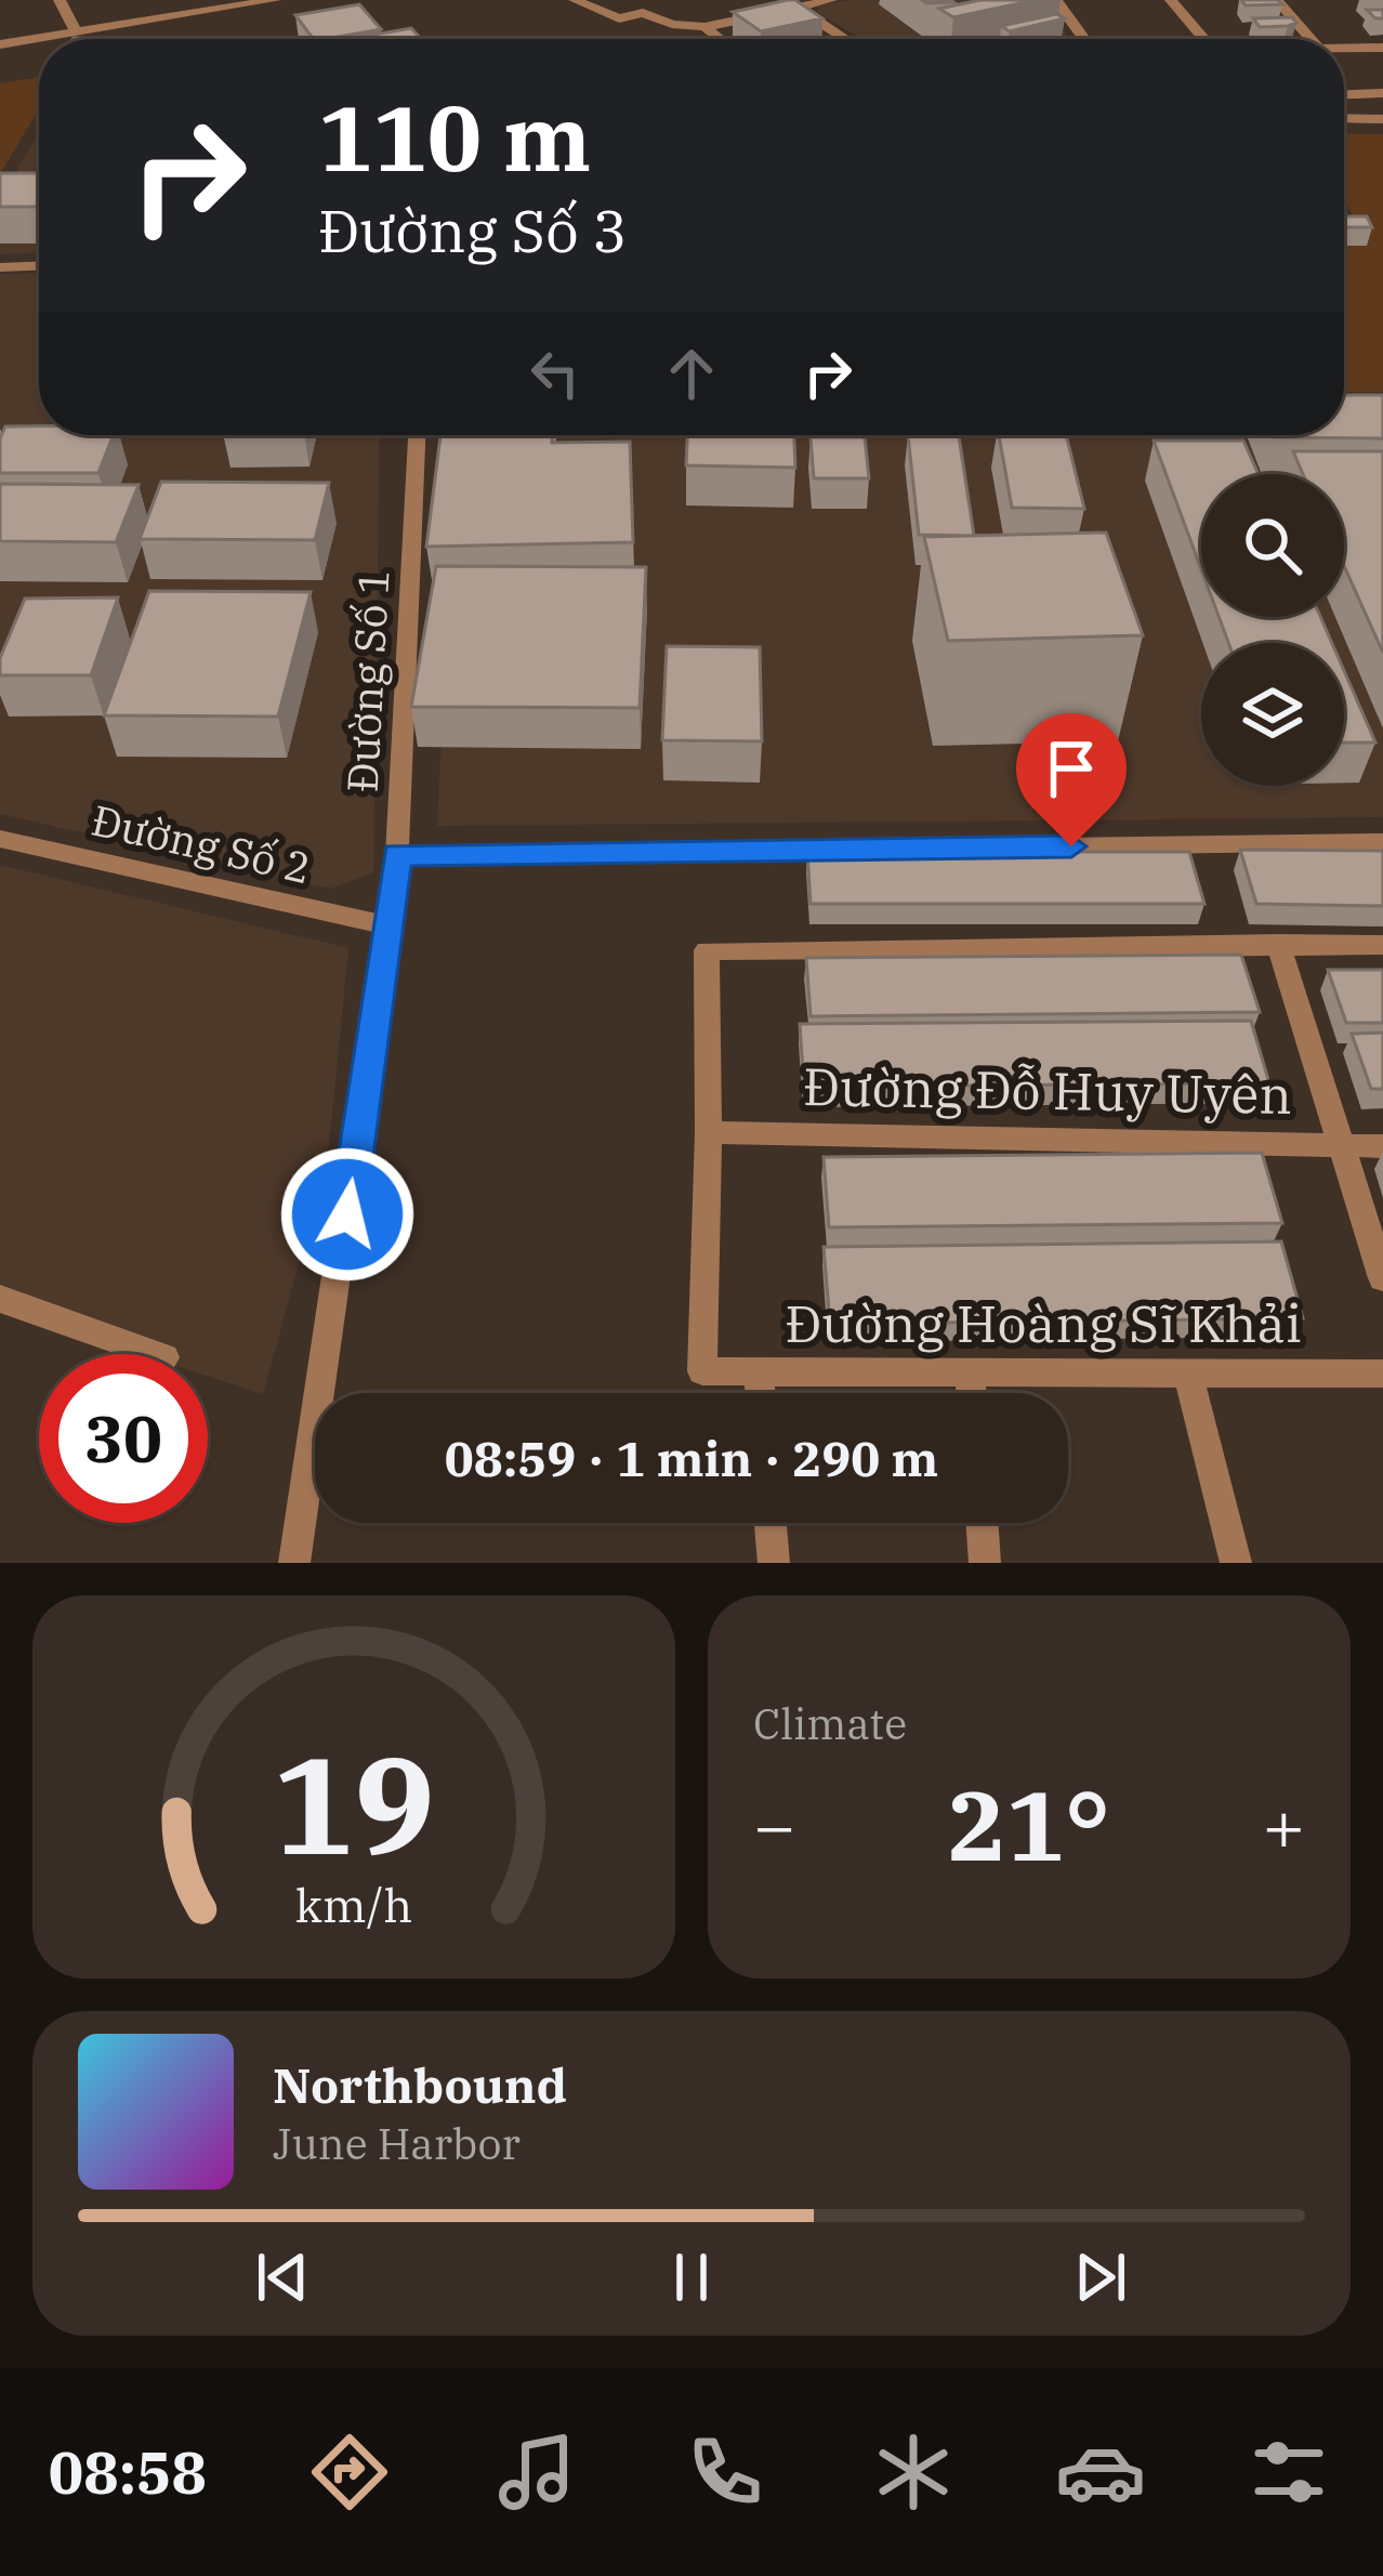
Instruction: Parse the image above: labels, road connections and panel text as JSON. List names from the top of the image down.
{
  "streets": {
    "street": [
      "Đường Số 1",
      "Đường Số 2",
      "Đường Đỗ Huy Uyên",
      "Đường Hoàng Sĩ Khải"
    ]
  },
  "crossings": [
    ["Đường Số 1", "Đường Số 2"],
    ["Đường Đỗ Huy Uyên", "Đường Hoàng Sĩ Khải"]
  ],
  "page": {
    "turn": ["110 m", "Đường Số 3"],
    "limit": "30",
    "trip": "08:59 · 1 min · 290 m",
    "tile": "Climate",
    "heat": ["−", "21°", "+"],
    "song": ["Northbound", "June Harbor"],
    "tabs": "08:58",
    "gauge": ["19", "km/h"]
  }
}
